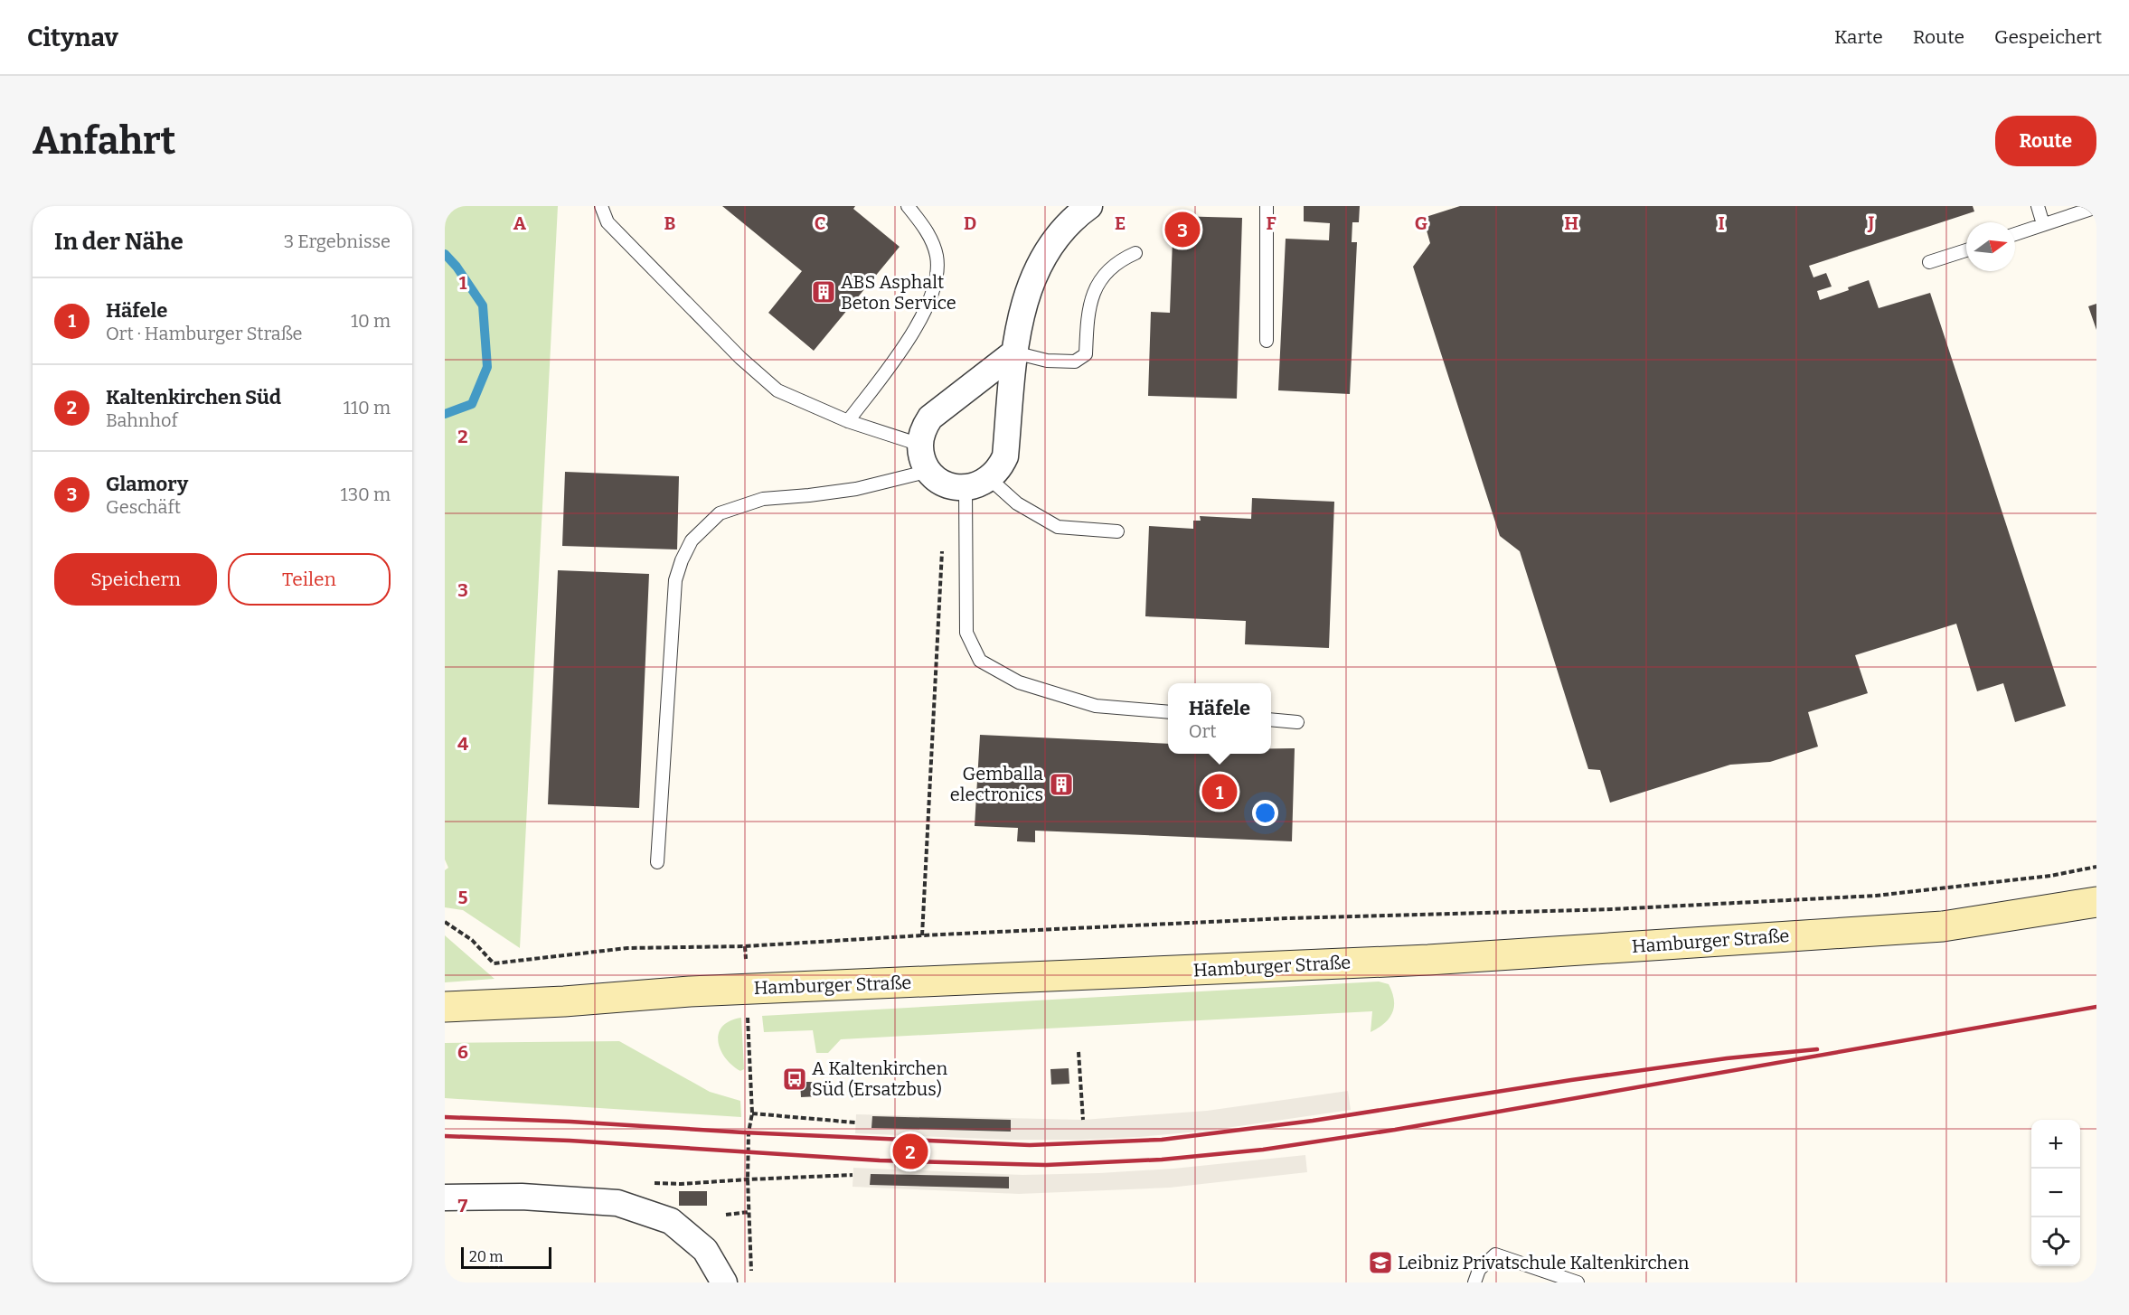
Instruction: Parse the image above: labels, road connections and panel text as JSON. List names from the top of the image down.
{
  "streets": {
    "main road": ["Hamburger Straße"]
  },
  "places": {
    "building": ["ABS Asphalt Beton Service", "Gemballa electronics"],
    "bus stop": ["A Kaltenkirchen Süd (Ersatzbus)"],
    "school or university": ["Leibniz Privatschule Kaltenkirchen"]
  },
  "scale_bar": "20 m",
  "north": "right",
  "page": {
    "header": "Citynav",
    "nav": ["Karte", "Route", "Gespeichert"],
    "buttons": [
      "Route",
      ["Speichern", "Teilen"]
    ],
    "title": "Anfahrt",
    "heading": ["In der Nähe", "3 Ergebnisse"],
    "pins": ["3", "1", "2"],
    "list": [
      {
        "mark": "1",
        "name": "Häfele",
        "note": "Ort · Hamburger Straße",
        "value": "10 m"
      },
      {
        "mark": "2",
        "name": "Kaltenkirchen Süd",
        "note": "Bahnhof",
        "value": "110 m"
      },
      {
        "mark": "3",
        "name": "Glamory",
        "note": "Geschäft",
        "value": "130 m"
      }
    ],
    "popup": ["Häfele", "Ort"],
    "map_buttons": ["+", "−"],
    "scale": "20 m"
  },
  "grid": {
    "columns": [
      "A",
      "B",
      "C",
      "D",
      "E",
      "F",
      "G",
      "H",
      "I",
      "J"
    ],
    "rows": [
      "1",
      "2",
      "3",
      "4",
      "5",
      "6",
      "7"
    ]
  }
}
